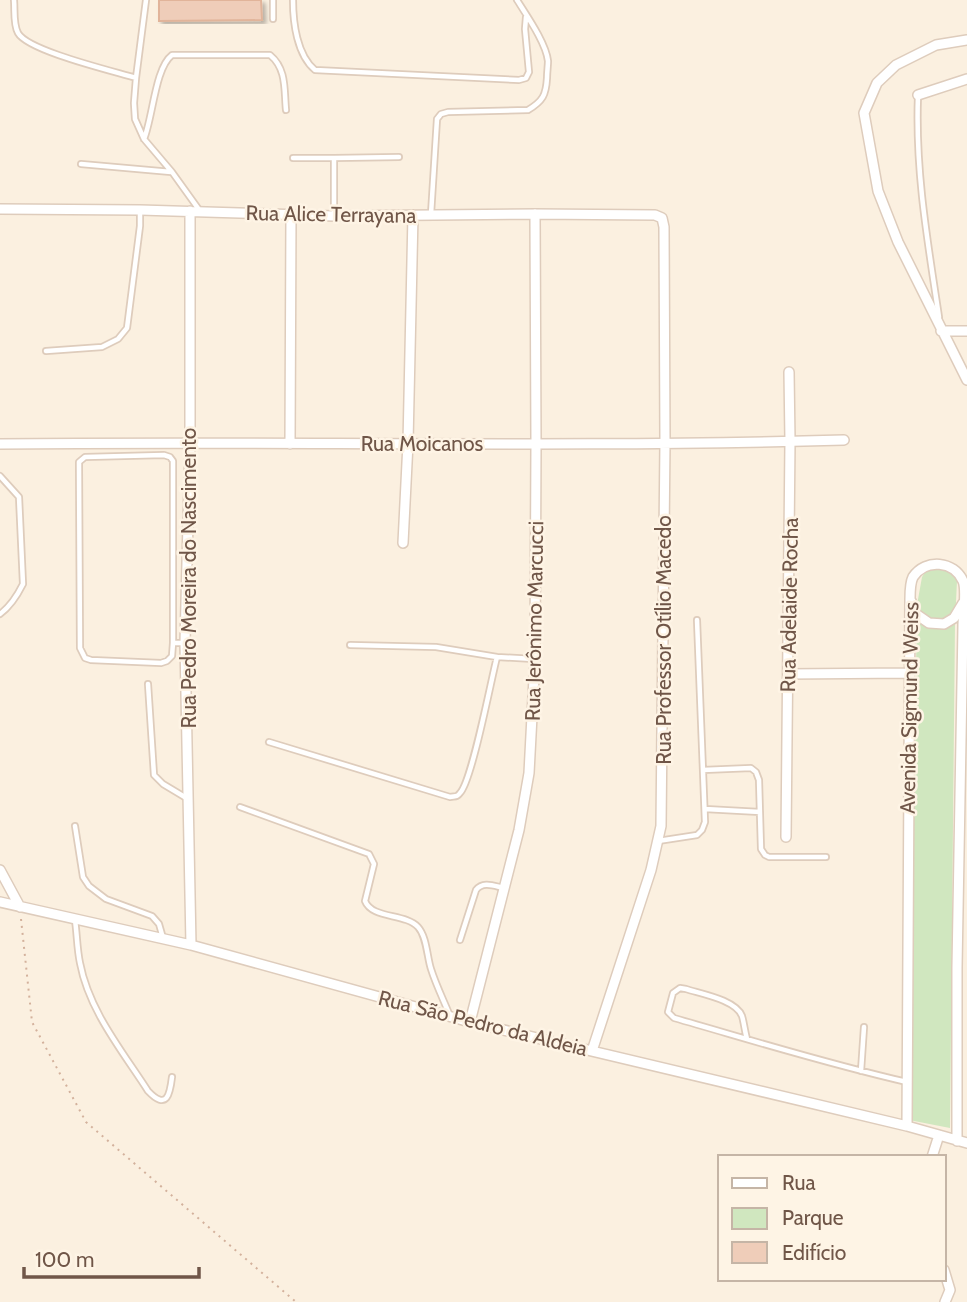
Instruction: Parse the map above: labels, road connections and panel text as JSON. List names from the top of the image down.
{
  "streets": {
    "street": [
      "Rua Alice Terrayana",
      "Rua Moicanos",
      "Rua Pedro Moreira do Nascimento",
      "Rua Adelaide Rocha",
      "Rua Jerônimo Marcucci",
      "Rua Professor Otílio Macedo",
      "Avenida Sigmund Weiss",
      "Rua São Pedro da Aldeia"
    ]
  },
  "crossings": [
    ["Rua Alice Terrayana", "Rua Pedro Moreira do Nascimento"],
    ["Rua Alice Terrayana", "Rua Jerônimo Marcucci"],
    ["Rua Alice Terrayana", "Rua Professor Otílio Macedo"],
    ["Rua Moicanos", "Rua Pedro Moreira do Nascimento"],
    ["Rua Moicanos", "Rua Adelaide Rocha"],
    ["Rua Moicanos", "Rua Jerônimo Marcucci"],
    ["Rua Moicanos", "Rua Professor Otílio Macedo"],
    ["Rua Pedro Moreira do Nascimento", "Rua São Pedro da Aldeia"],
    ["Rua Jerônimo Marcucci", "Rua São Pedro da Aldeia"],
    ["Rua Professor Otílio Macedo", "Rua São Pedro da Aldeia"],
    ["Avenida Sigmund Weiss", "Rua São Pedro da Aldeia"]
  ],
  "legend": ["Rua", "Parque", "Edifício"],
  "scale_bar": "100 m"
}
